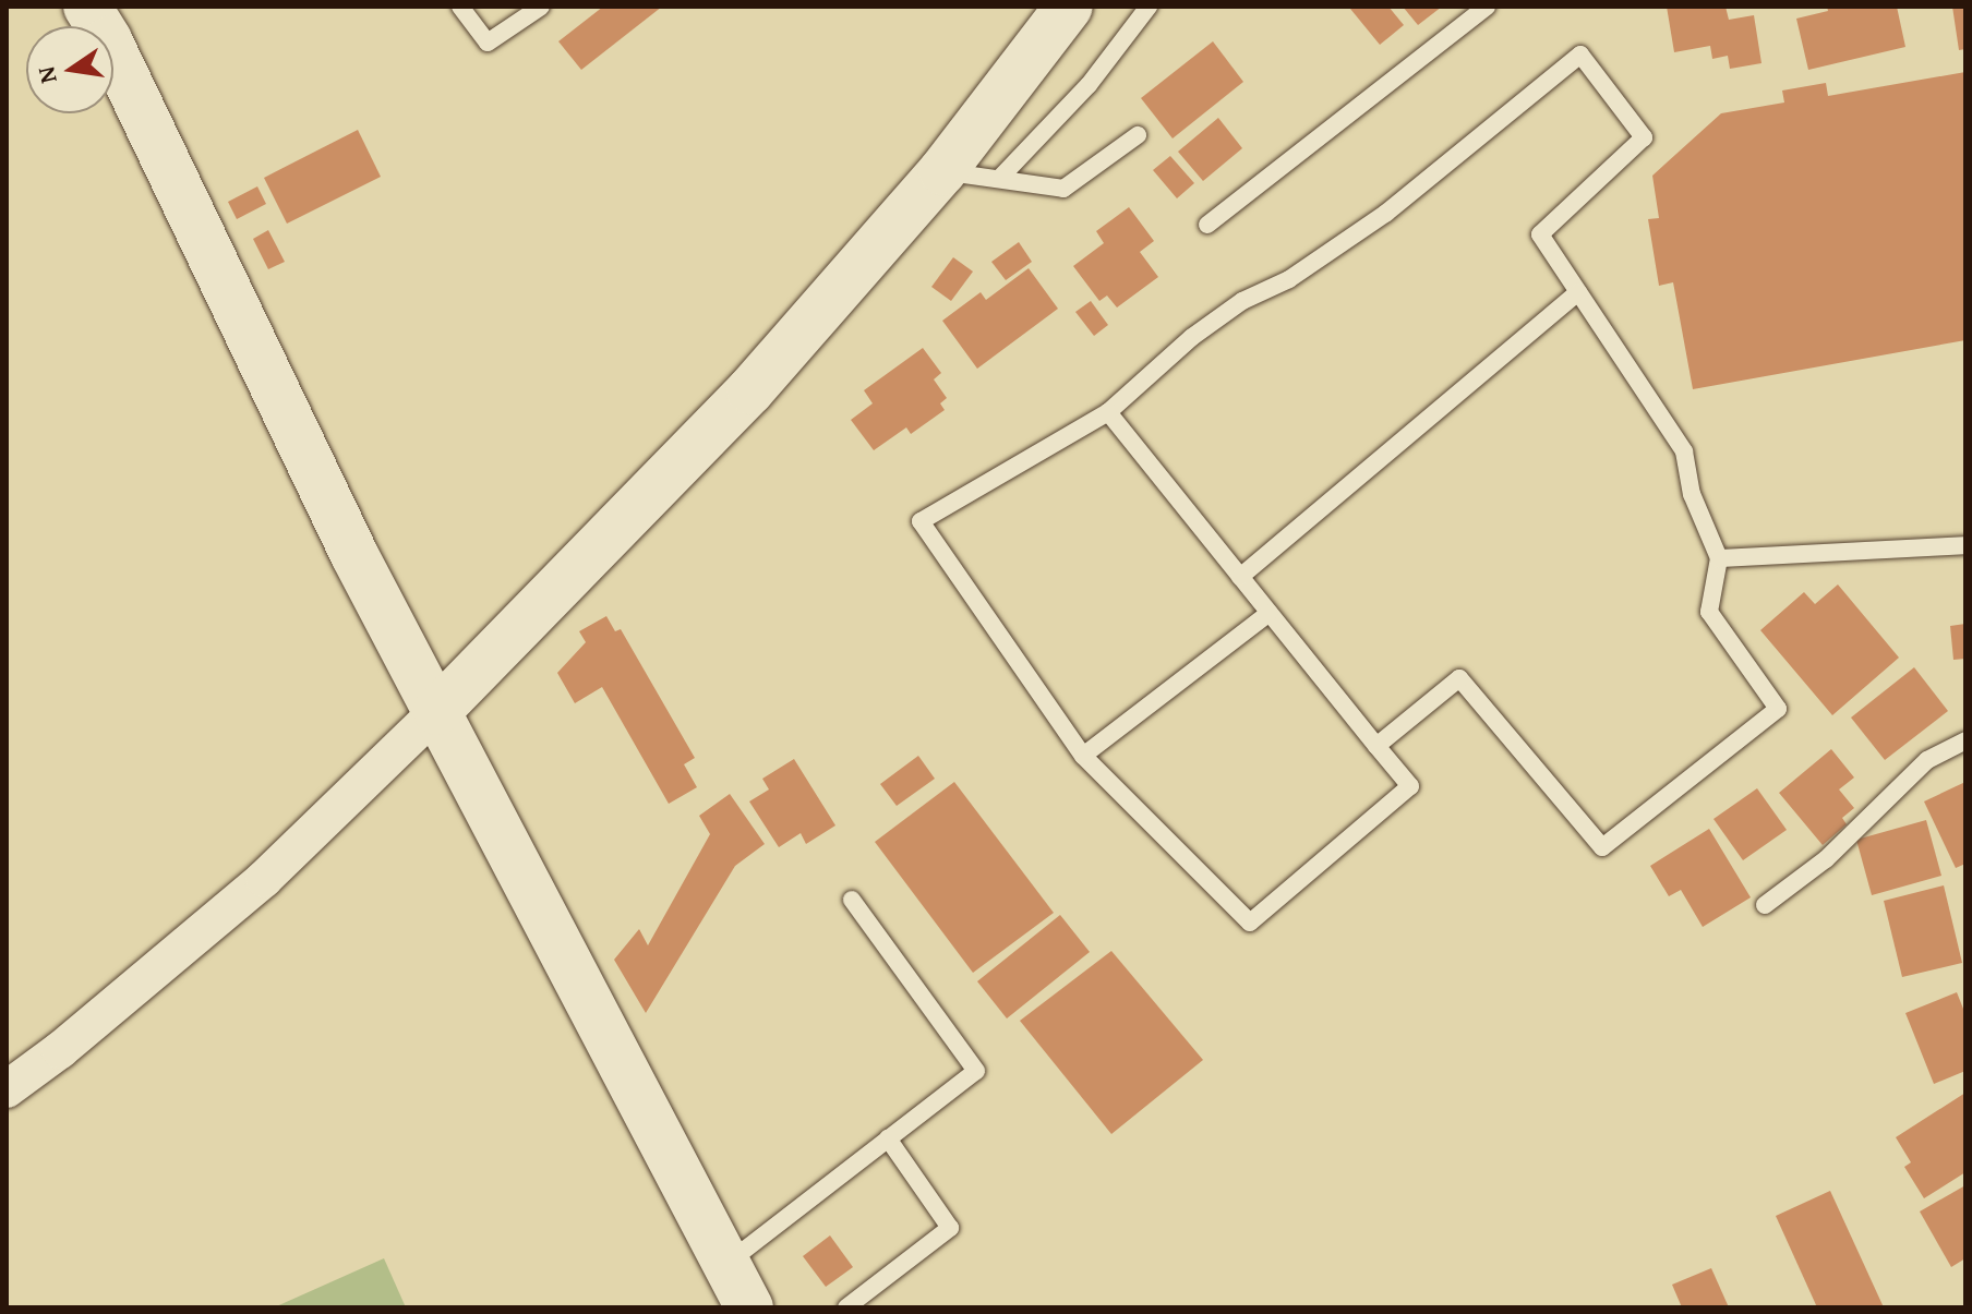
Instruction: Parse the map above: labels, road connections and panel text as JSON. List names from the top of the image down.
{
  "north": "left"
}
